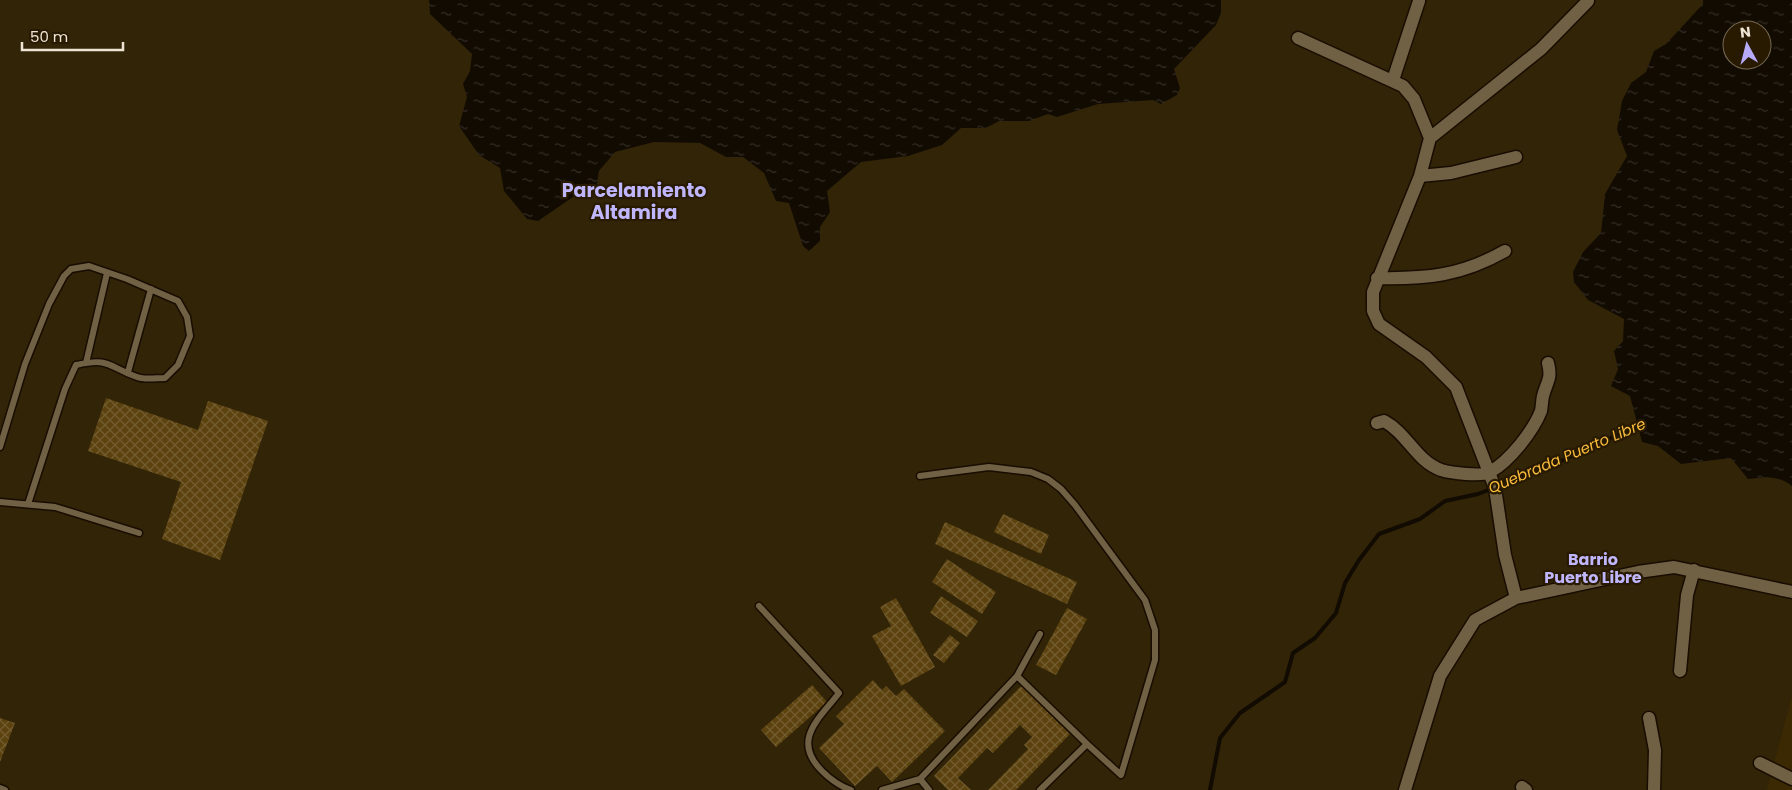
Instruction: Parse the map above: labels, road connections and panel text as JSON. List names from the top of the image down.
{
  "districts": ["Parcelamiento Altamira", "Barrio Puerto Libre"],
  "water": ["Quebrada Puerto Libre"],
  "scale_bar": "50 m",
  "north": "top"
}
